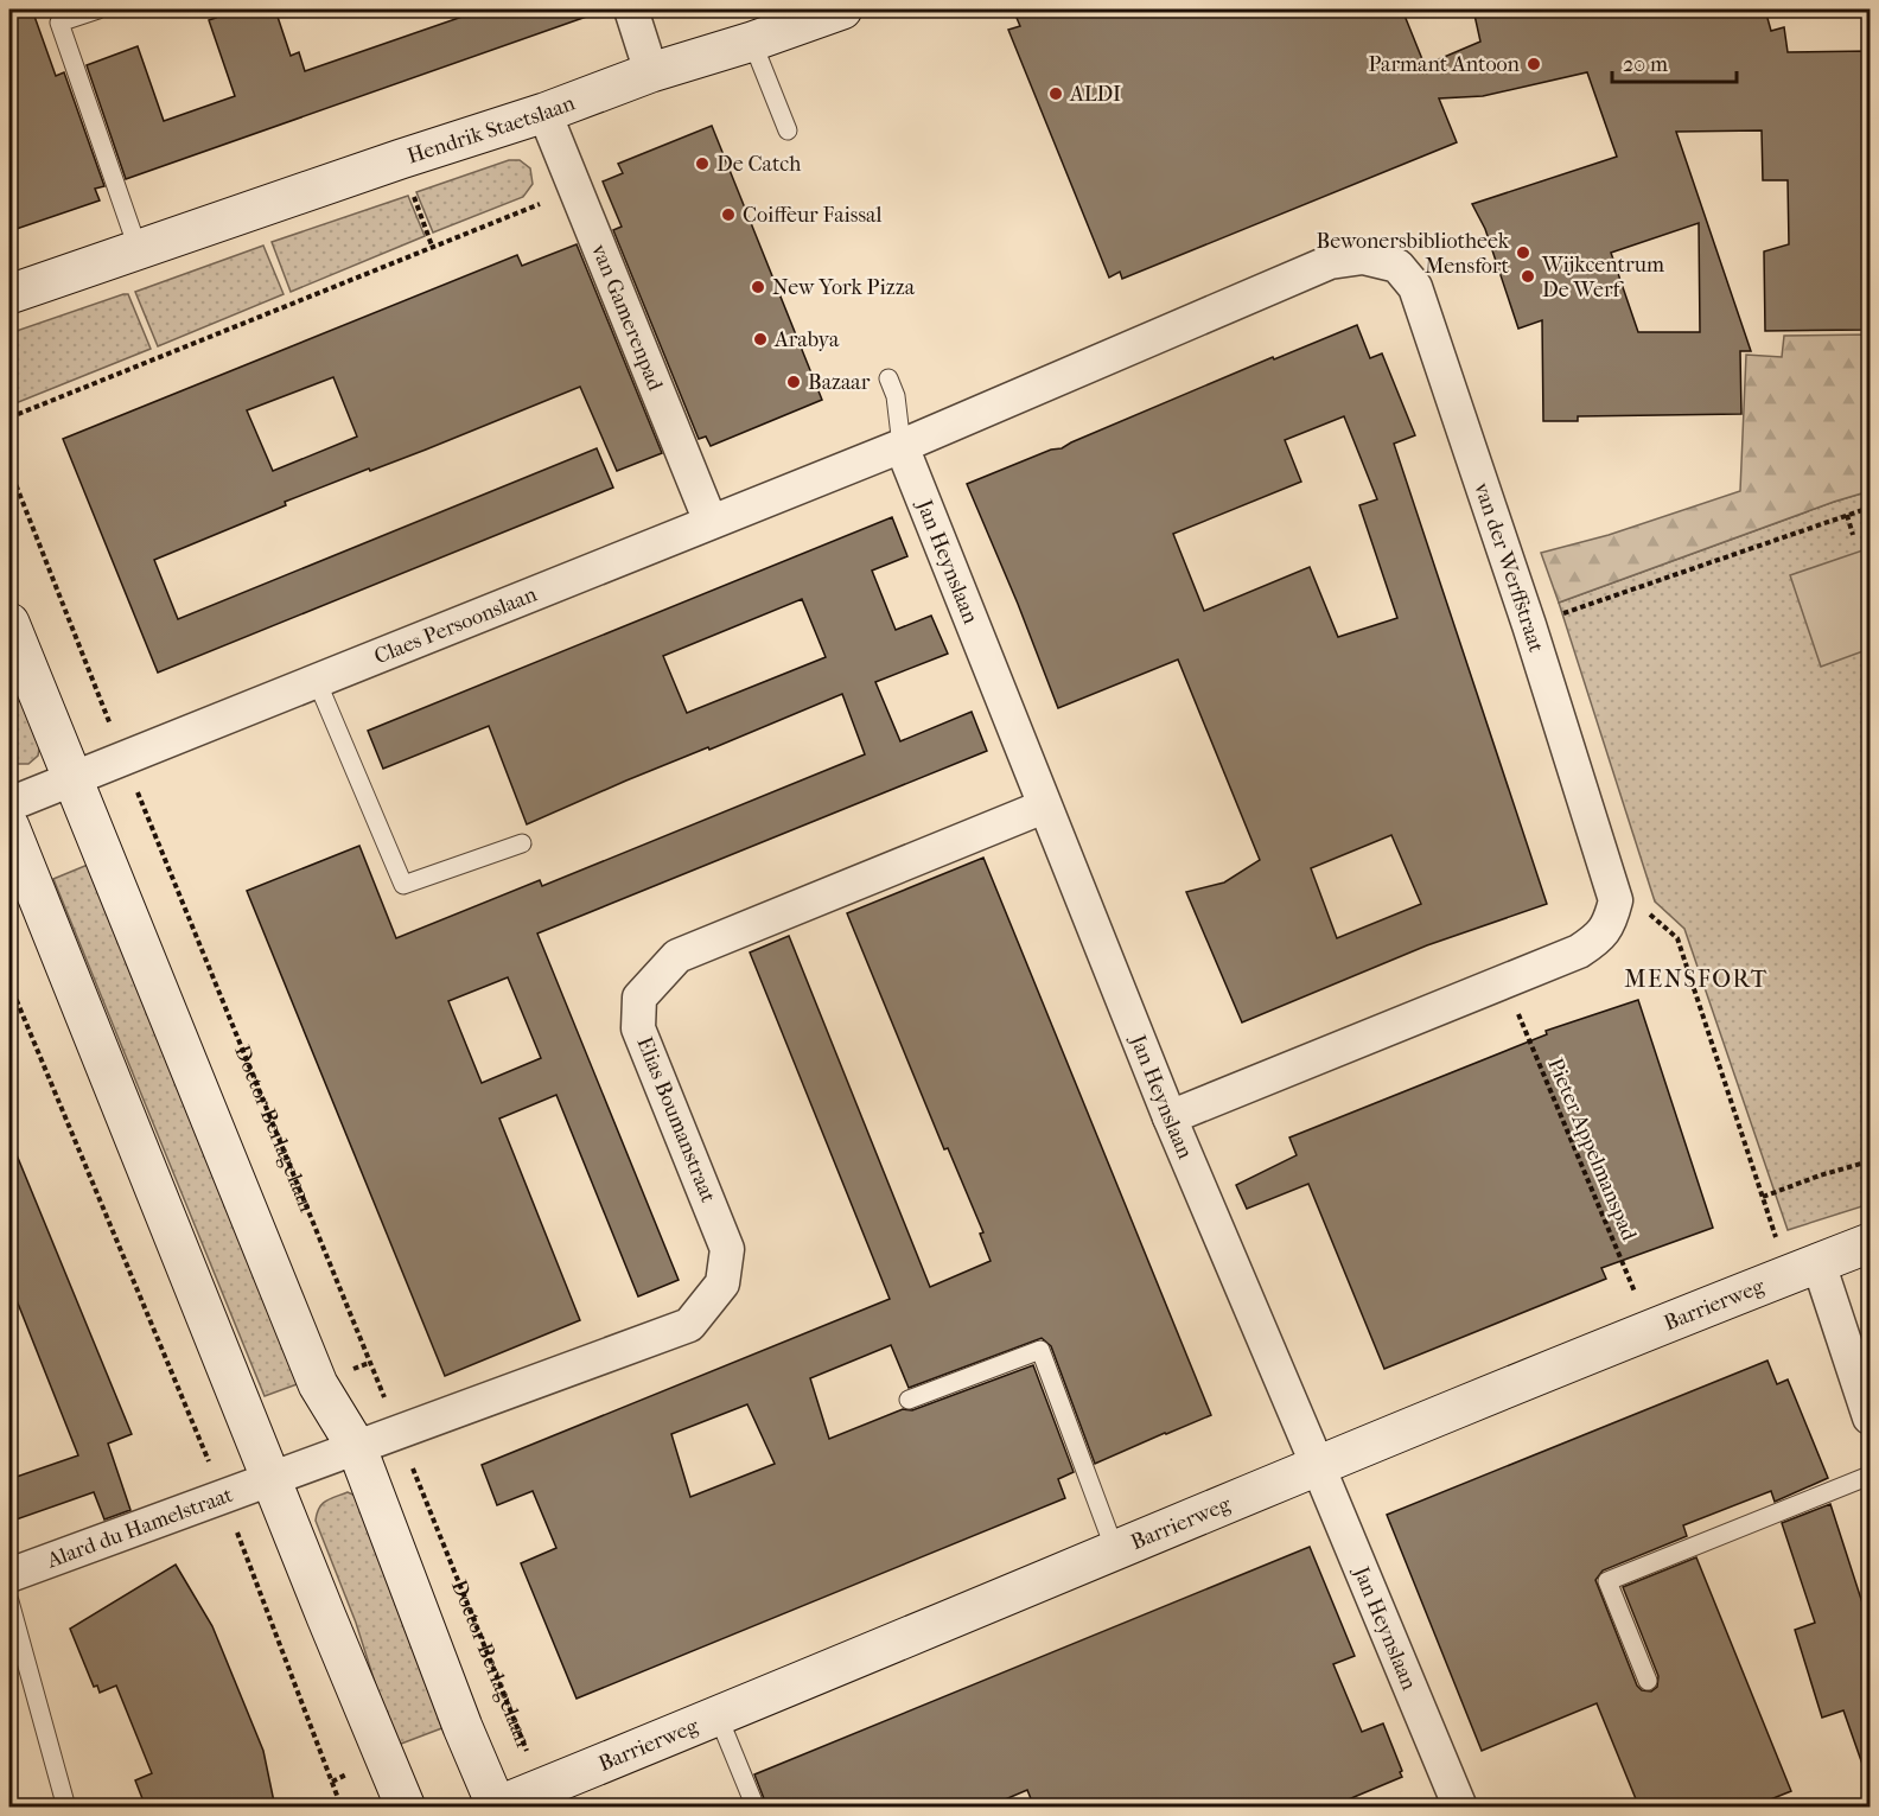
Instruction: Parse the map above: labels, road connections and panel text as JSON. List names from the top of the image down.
{
  "streets": {
    "street": [
      "Hendrik Staetslaan",
      "van Gamerenpad",
      "Jan Heynslaan",
      "van der Werffstraat",
      "Claes Persoonslaan",
      "Elias Boumanstraat",
      "Barrierweg",
      "Alard du Hamelstraat"
    ],
    "path": ["Doctor Berlagelaan", "Pieter Appelmanspad"]
  },
  "crossings": [
    ["Hendrik Staetslaan", "van Gamerenpad"],
    ["van Gamerenpad", "Claes Persoonslaan"],
    ["Jan Heynslaan", "van der Werffstraat"],
    ["Jan Heynslaan", "Claes Persoonslaan"],
    ["Jan Heynslaan", "Elias Boumanstraat"],
    ["Jan Heynslaan", "Barrierweg"],
    ["van der Werffstraat", "Claes Persoonslaan"],
    ["Claes Persoonslaan", "Doctor Berlagelaan"],
    ["Elias Boumanstraat", "Doctor Berlagelaan"],
    ["Elias Boumanstraat", "Alard du Hamelstraat"],
    ["Doctor Berlagelaan", "Barrierweg"],
    ["Pieter Appelmanspad", "Barrierweg"]
  ],
  "districts": ["MENSFORT"],
  "places": [
    "Parmant Antoon",
    "ALDI",
    "De Catch",
    "Coiffeur Faissal",
    "Bewonersbibliotheek Mensfort",
    "Wijkcentrum De Werf",
    "New York Pizza",
    "Arabya",
    "Bazaar"
  ],
  "scale_bar": "20 m"
}
